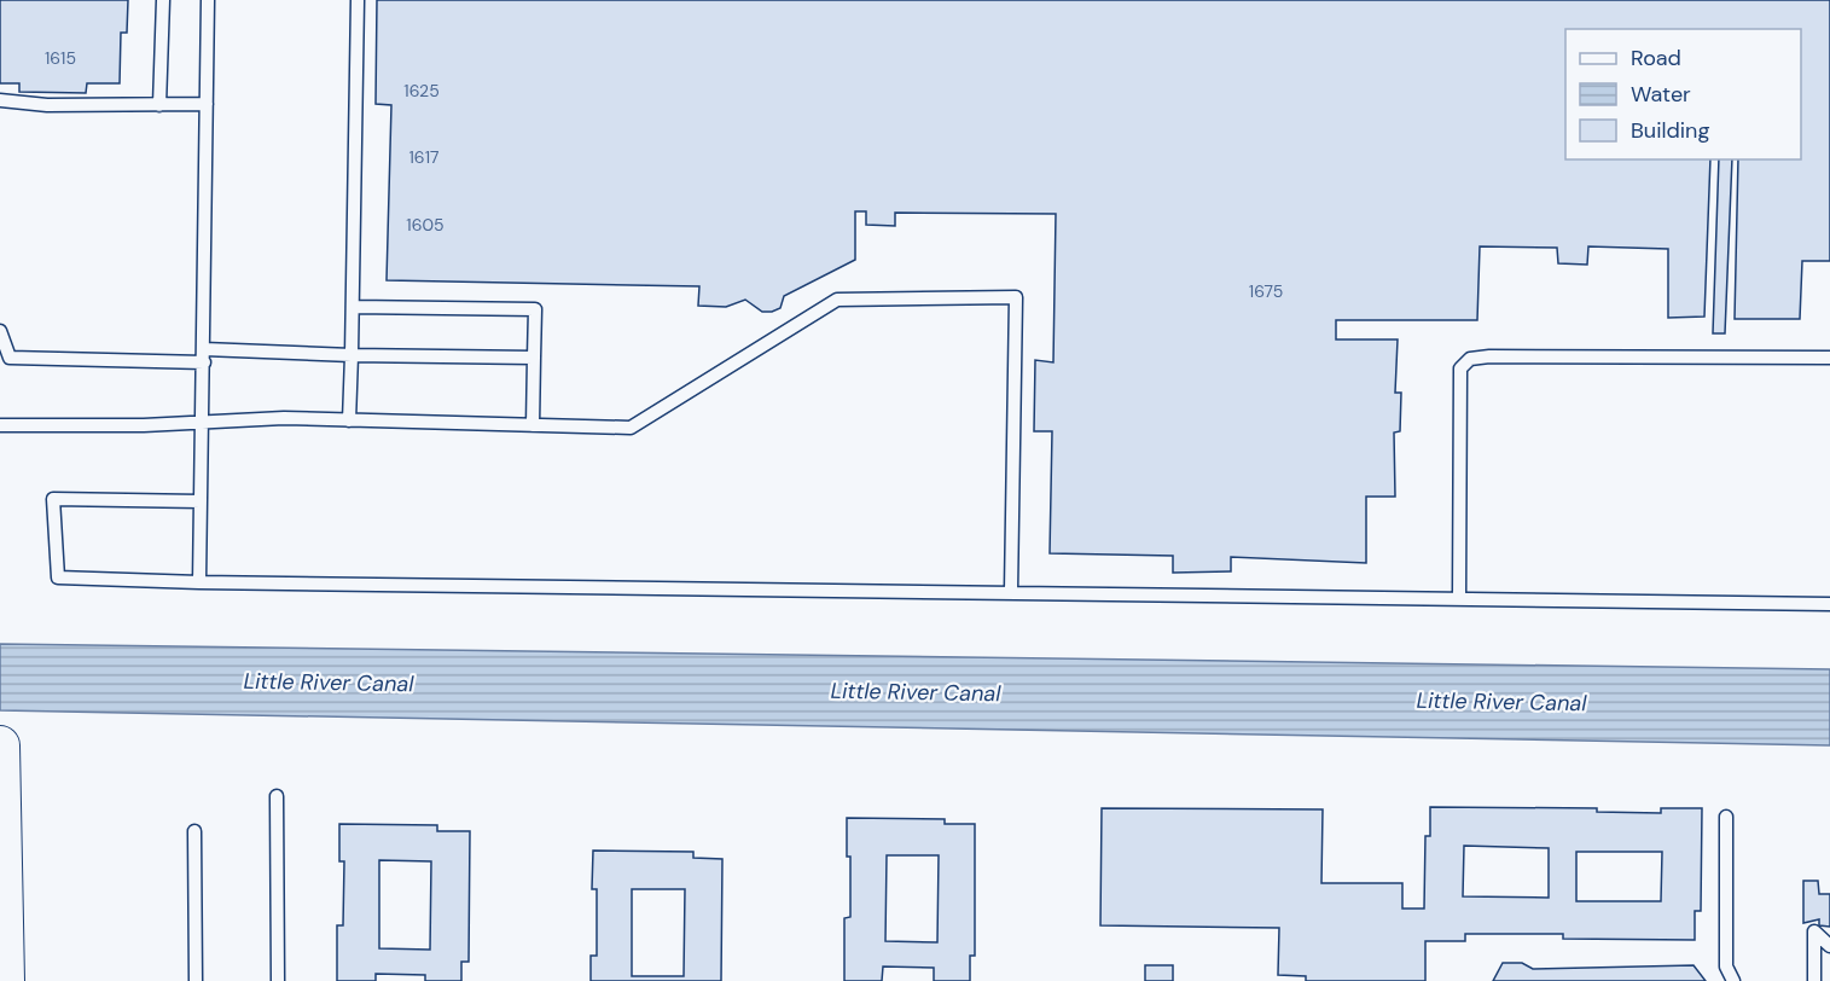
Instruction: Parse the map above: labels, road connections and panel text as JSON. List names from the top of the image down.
{
  "water": ["Little River Canal"],
  "house_numbers": [
    "1615",
    "1625",
    "1617",
    "1605",
    "1675"
  ],
  "legend": ["Road", "Water", "Building"]
}
